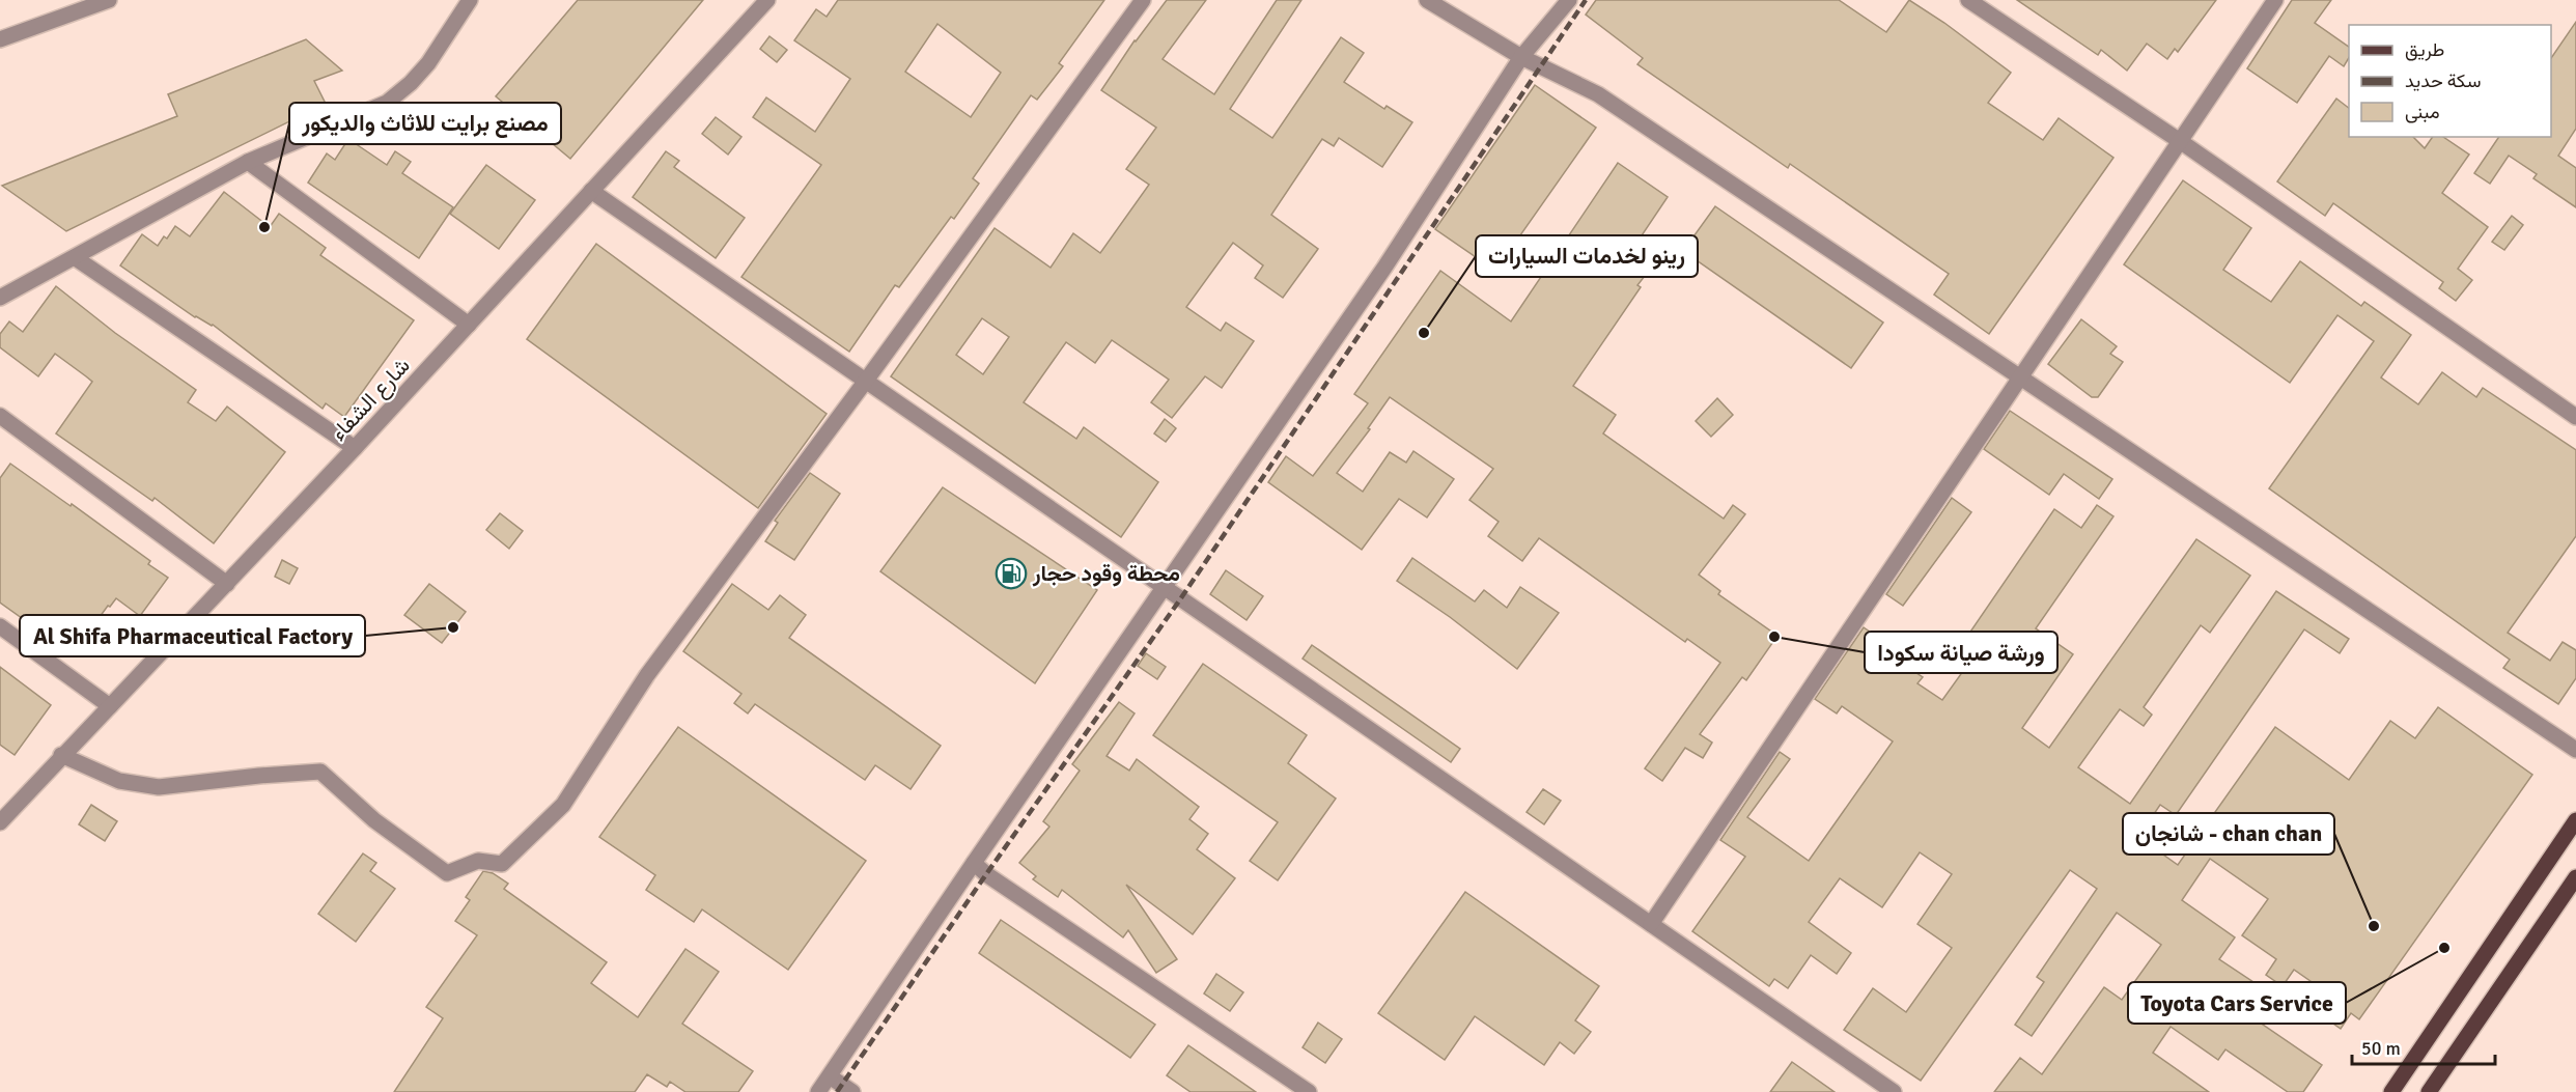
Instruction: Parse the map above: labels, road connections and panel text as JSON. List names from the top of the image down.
{
  "streets": {
    "street": ["شارع الشفاء"]
  },
  "places": {
    "other": [
      "مصنع برايت للاثاث والديكور",
      "رينو لخدمات السيارات",
      "Al Shifa Pharmaceutical Factory",
      "ورشة صيانة سكودا",
      "شانجان - chan chan",
      "Toyota Cars Service"
    ],
    "fuel station": ["محطة وقود حجار"]
  },
  "legend": ["طريق", "سكة حديد", "مبنى"],
  "scale_bar": "50 m"
}
